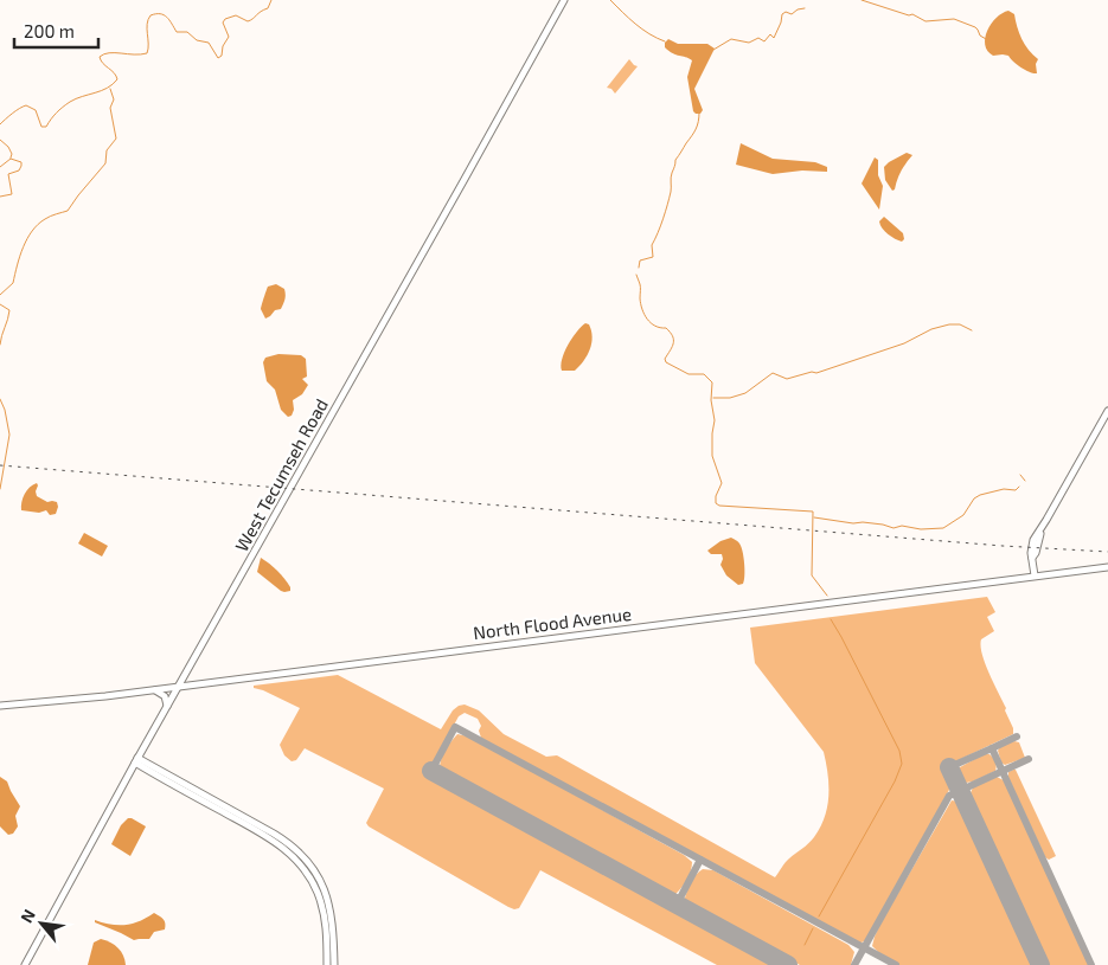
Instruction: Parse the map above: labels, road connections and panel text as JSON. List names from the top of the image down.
{
  "streets": {
    "main road": ["West Tecumseh Road", "North Flood Avenue"]
  },
  "crossings": [
    ["West Tecumseh Road", "North Flood Avenue"]
  ],
  "scale_bar": "200 m",
  "north": "top left"
}
